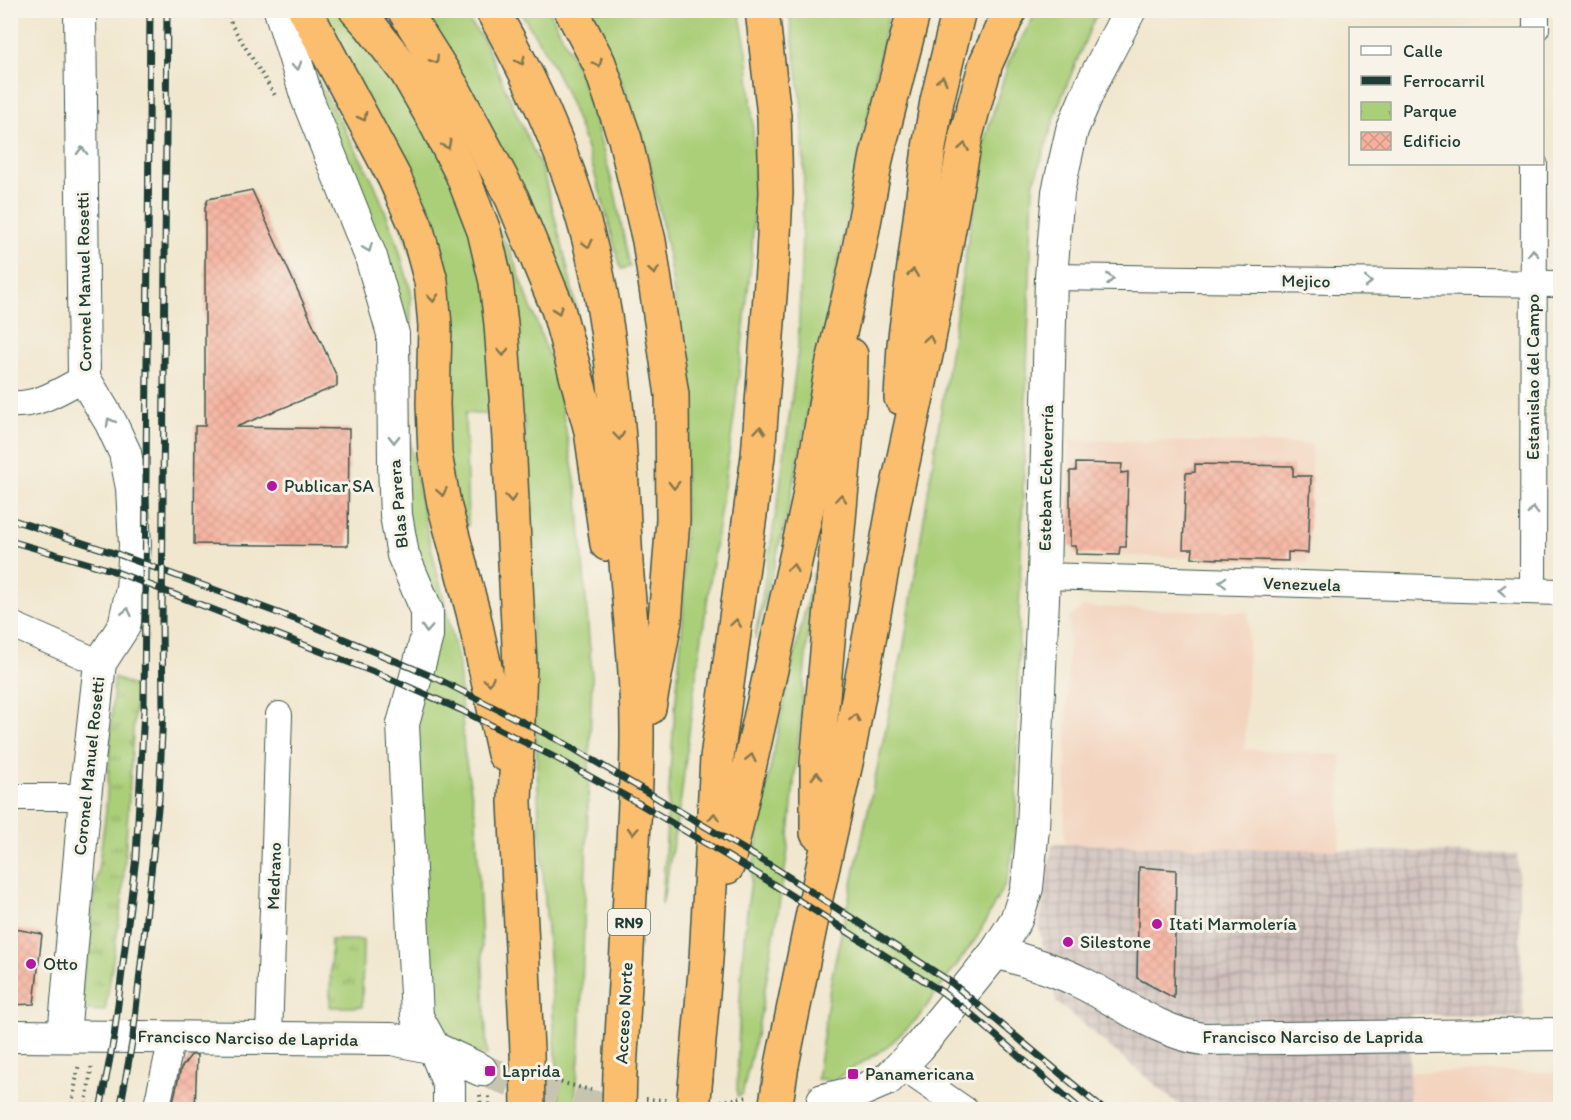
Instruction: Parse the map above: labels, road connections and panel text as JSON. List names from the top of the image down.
{
  "streets": {
    "highway": ["RN9", "Acceso Norte"],
    "street": [
      "Mejico",
      "Coronel Manuel Rosetti",
      "Estanislao del Campo",
      "Esteban Echeverría",
      "Blas Parera",
      "Venezuela",
      "Medrano",
      "Francisco Narciso de Laprida"
    ]
  },
  "crossings": [
    ["Mejico", "Estanislao del Campo"],
    ["Mejico", "Esteban Echeverría"],
    ["Coronel Manuel Rosetti", "Francisco Narciso de Laprida"],
    ["Estanislao del Campo", "Venezuela"],
    ["Esteban Echeverría", "Venezuela"],
    ["Esteban Echeverría", "Francisco Narciso de Laprida"],
    ["Blas Parera", "Francisco Narciso de Laprida"],
    ["Medrano", "Francisco Narciso de Laprida"]
  ],
  "one_way": [
    "Mejico",
    "Coronel Manuel Rosetti",
    "Estanislao del Campo",
    "Blas Parera",
    "Venezuela"
  ],
  "places": {
    "other": [
      "Publicar SA",
      "Itati Marmolería",
      "Silestone",
      "Otto"
    ],
    "transit": ["Laprida", "Panamericana"]
  },
  "legend": [
    "Calle",
    "Ferrocarril",
    "Parque",
    "Edificio"
  ]
}
